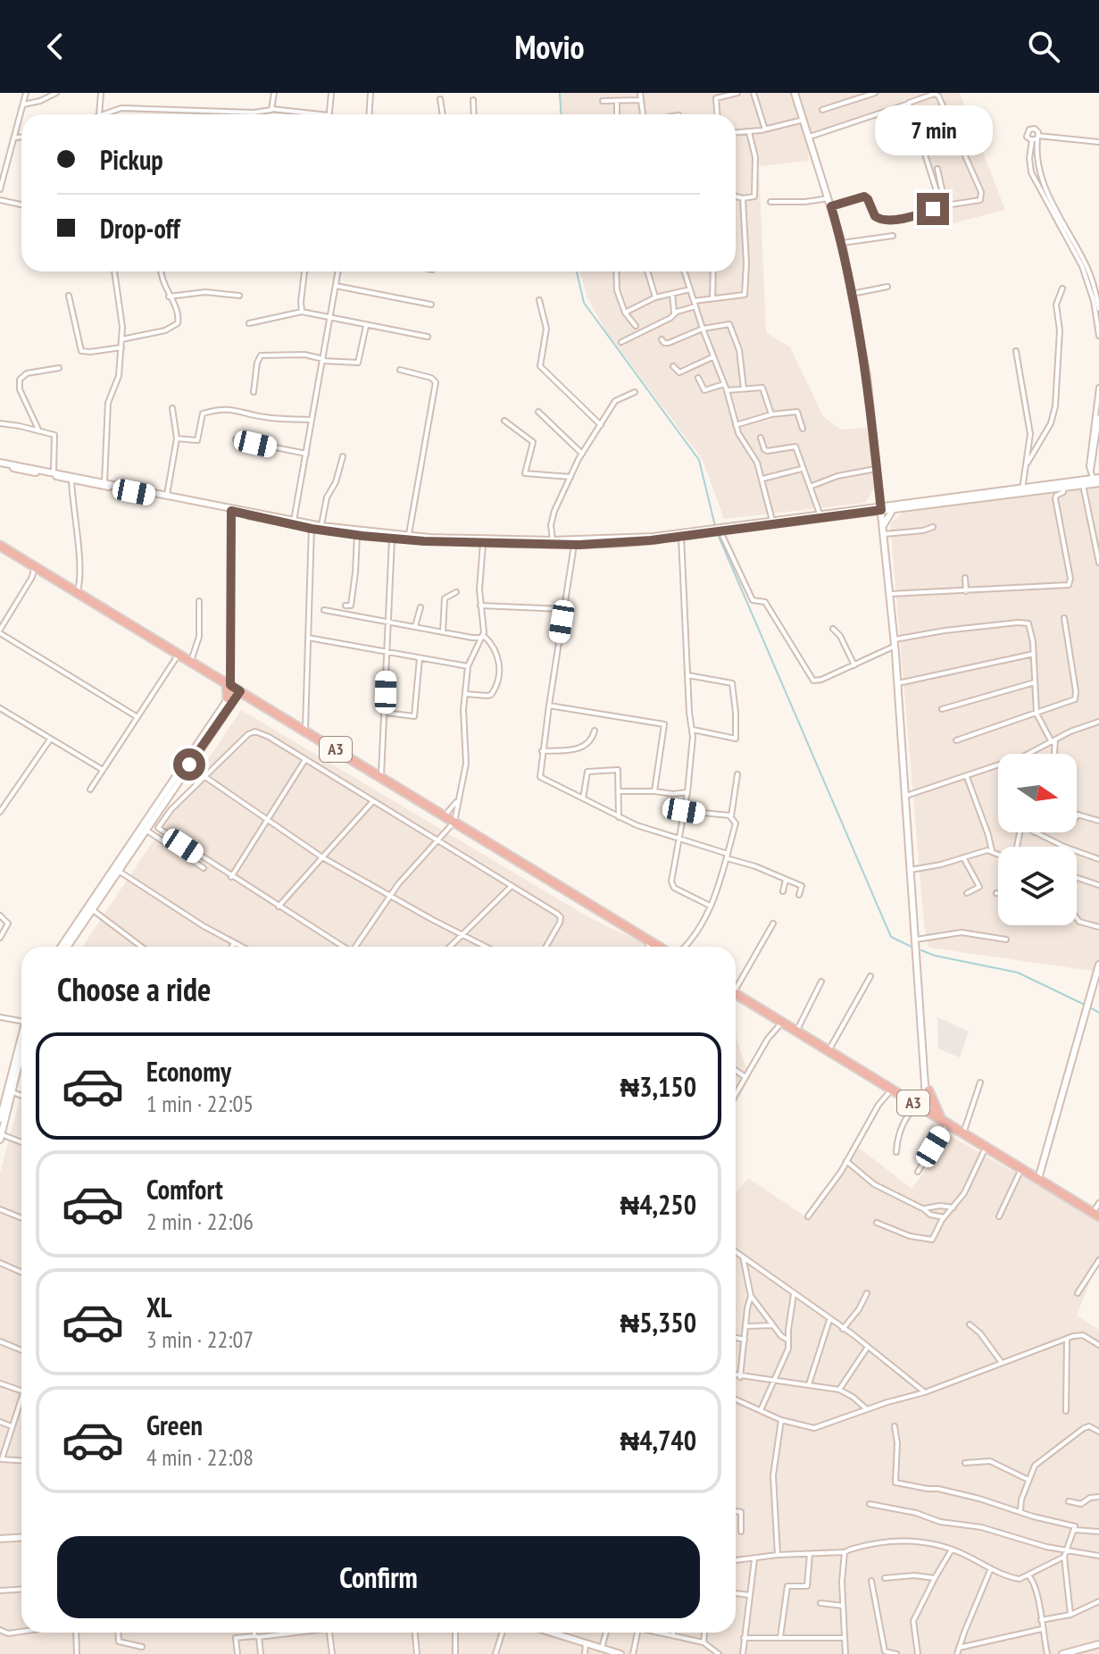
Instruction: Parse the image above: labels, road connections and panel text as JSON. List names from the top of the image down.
{
  "streets": {
    "highway": ["A3"]
  },
  "north": "right",
  "page": {
    "header": "Movio",
    "bubble": "7 min",
    "banner": ["Pickup", "Drop-off"],
    "heading": "Choose a ride",
    "list": [
      {
        "name": "Economy",
        "note": "1 min · 22:05",
        "value": "₦3,150"
      },
      {
        "name": "Comfort",
        "note": "2 min · 22:06",
        "value": "₦4,250"
      },
      {
        "name": "XL",
        "note": "3 min · 22:07",
        "value": "₦5,350"
      },
      {
        "name": "Green",
        "note": "4 min · 22:08",
        "value": "₦4,740"
      }
    ],
    "buttons": "Confirm"
  }
}
